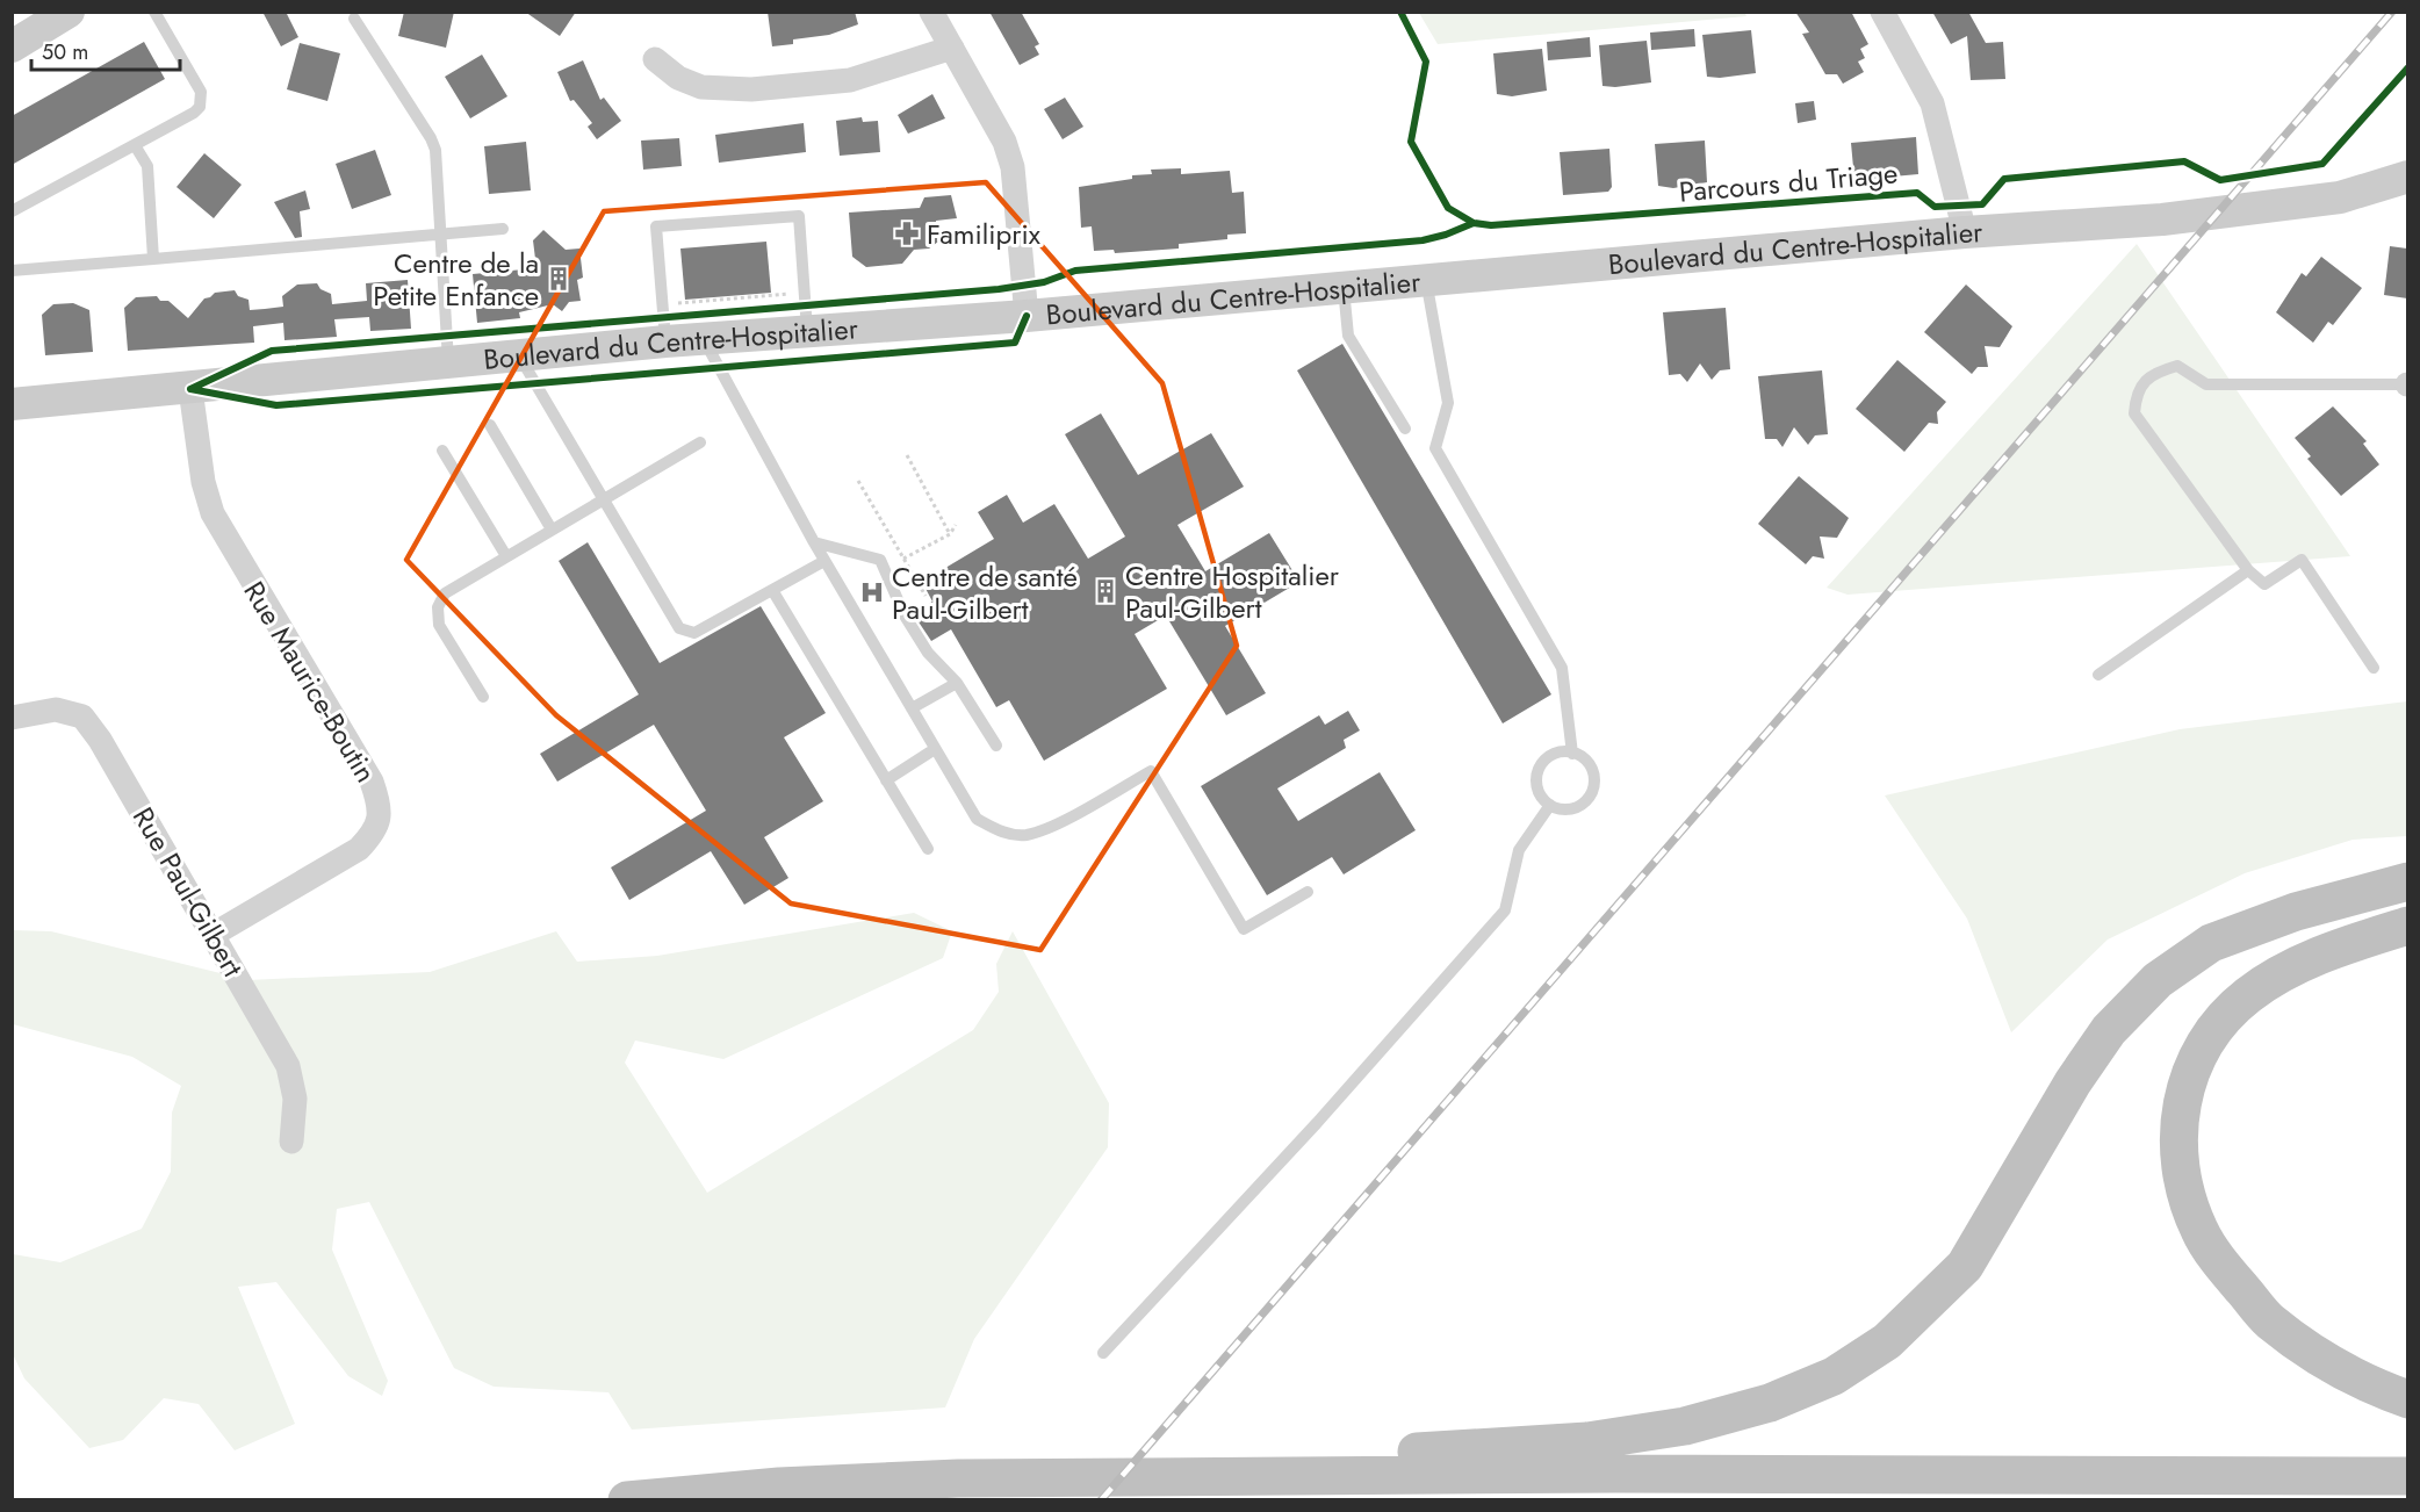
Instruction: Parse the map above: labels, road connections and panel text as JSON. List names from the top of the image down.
{
  "streets": {
    "street": ["Boulevard du Centre-Hospitalier", "Rue Maurice-Boutin", "Rue Paul-Gilbert"],
    "cycle path": ["Parcours du Triage"]
  },
  "crossings": [
    ["Boulevard du Centre-Hospitalier", "Rue Maurice-Boutin"],
    ["Rue Maurice-Boutin", "Rue Paul-Gilbert"]
  ],
  "places": {
    "pharmacy": ["Familiprix"],
    "building": ["Centre de la Petite Enfance", "Centre Hospitalier Paul-Gilbert"],
    "hospital": ["Centre de santé Paul-Gilbert"]
  },
  "scale_bar": "50 m"
}
